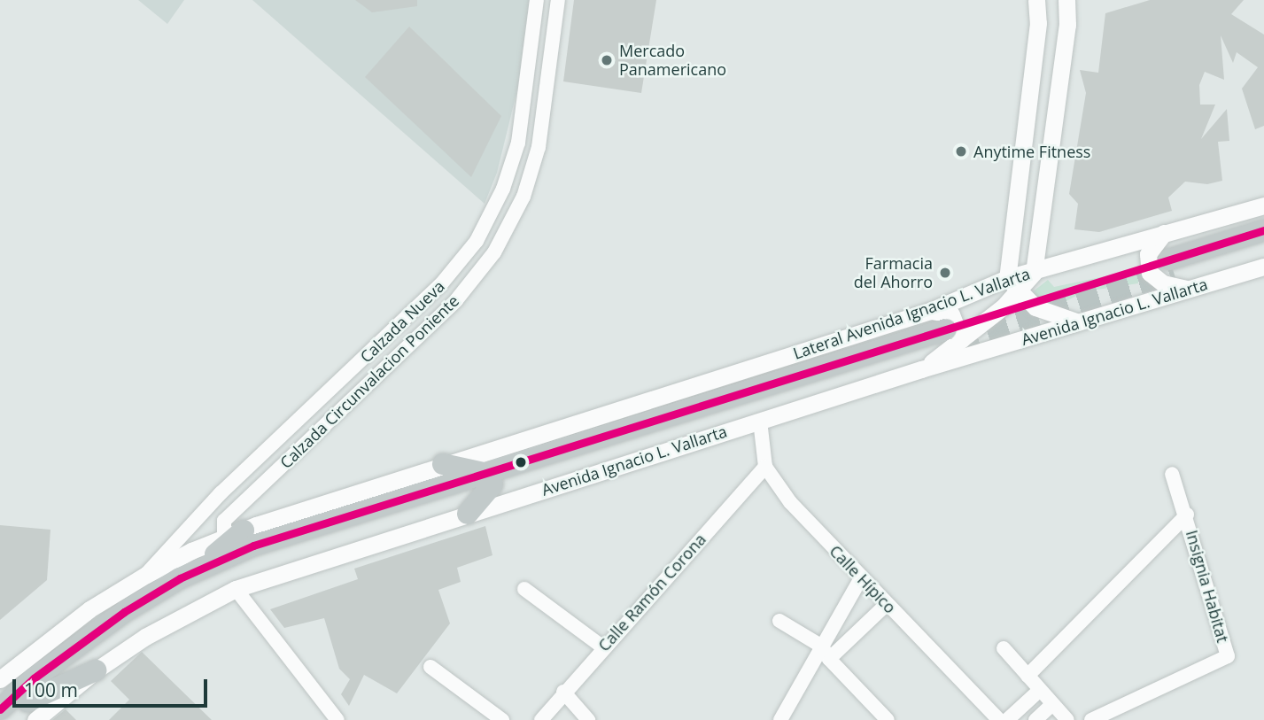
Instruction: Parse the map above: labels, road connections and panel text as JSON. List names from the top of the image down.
{
  "streets": {
    "highway": ["Avenida Ignacio L. Vallarta"],
    "street": [
      "Lateral Avenida Ignacio L. Vallarta",
      "Calzada Nueva",
      "Calzada Circunvalacion Poniente",
      "Calle Hípico",
      "Insignia Habitat",
      "Calle Ramón Corona"
    ]
  },
  "crossings": [
    ["Calle Hípico", "Calle Ramón Corona"]
  ],
  "places": ["Mercado Panamericano", "Anytime Fitness", "Farmacia del Ahorro"],
  "scale_bar": "100 m"
}
